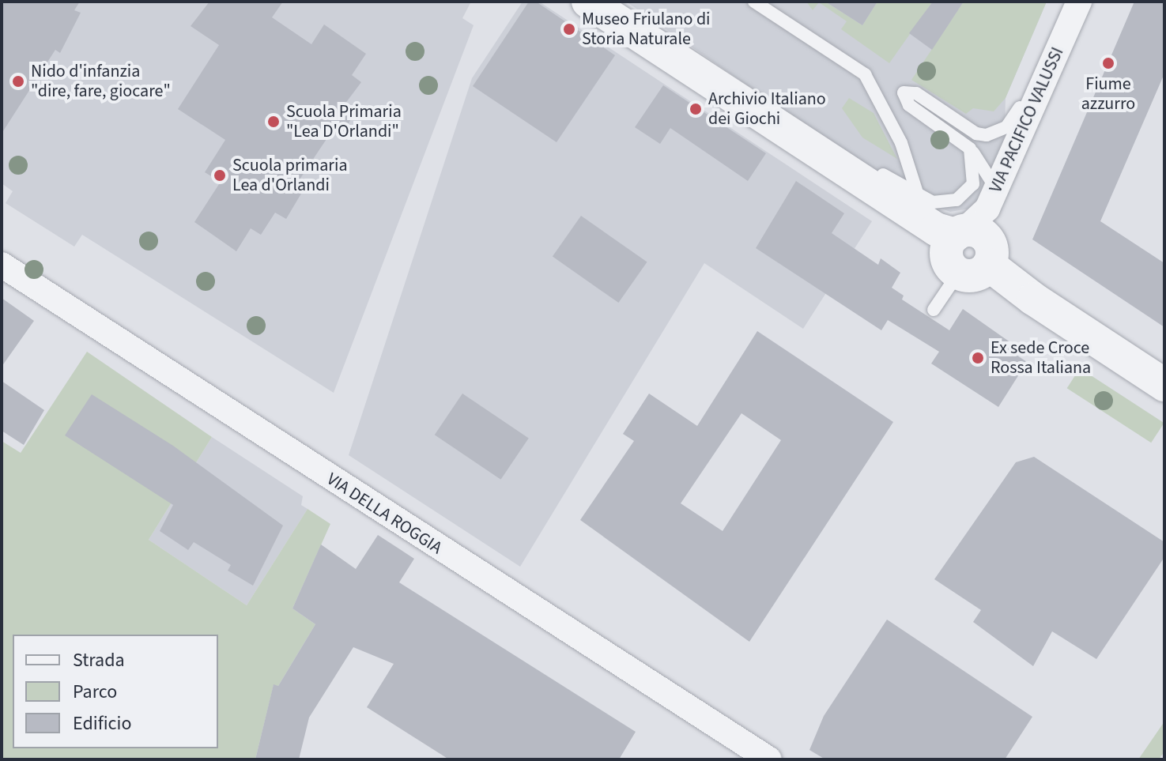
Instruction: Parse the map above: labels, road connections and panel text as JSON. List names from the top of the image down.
{
  "streets": {
    "street": ["VIA PACIFICO VALUSSI", "VIA DELLA ROGGIA"]
  },
  "places": [
    "Museo Friulano di Storia Naturale",
    "Fiume azzurro",
    "Nido d'infanzia \"dire, fare, giocare\"",
    "Archivio Italiano dei Giochi",
    "Scuola Primaria \"Lea D'Orlandi\"",
    "Scuola primaria Lea d'Orlandi",
    "Ex sede Croce Rossa Italiana"
  ],
  "legend": ["Strada", "Parco", "Edificio"]
}
